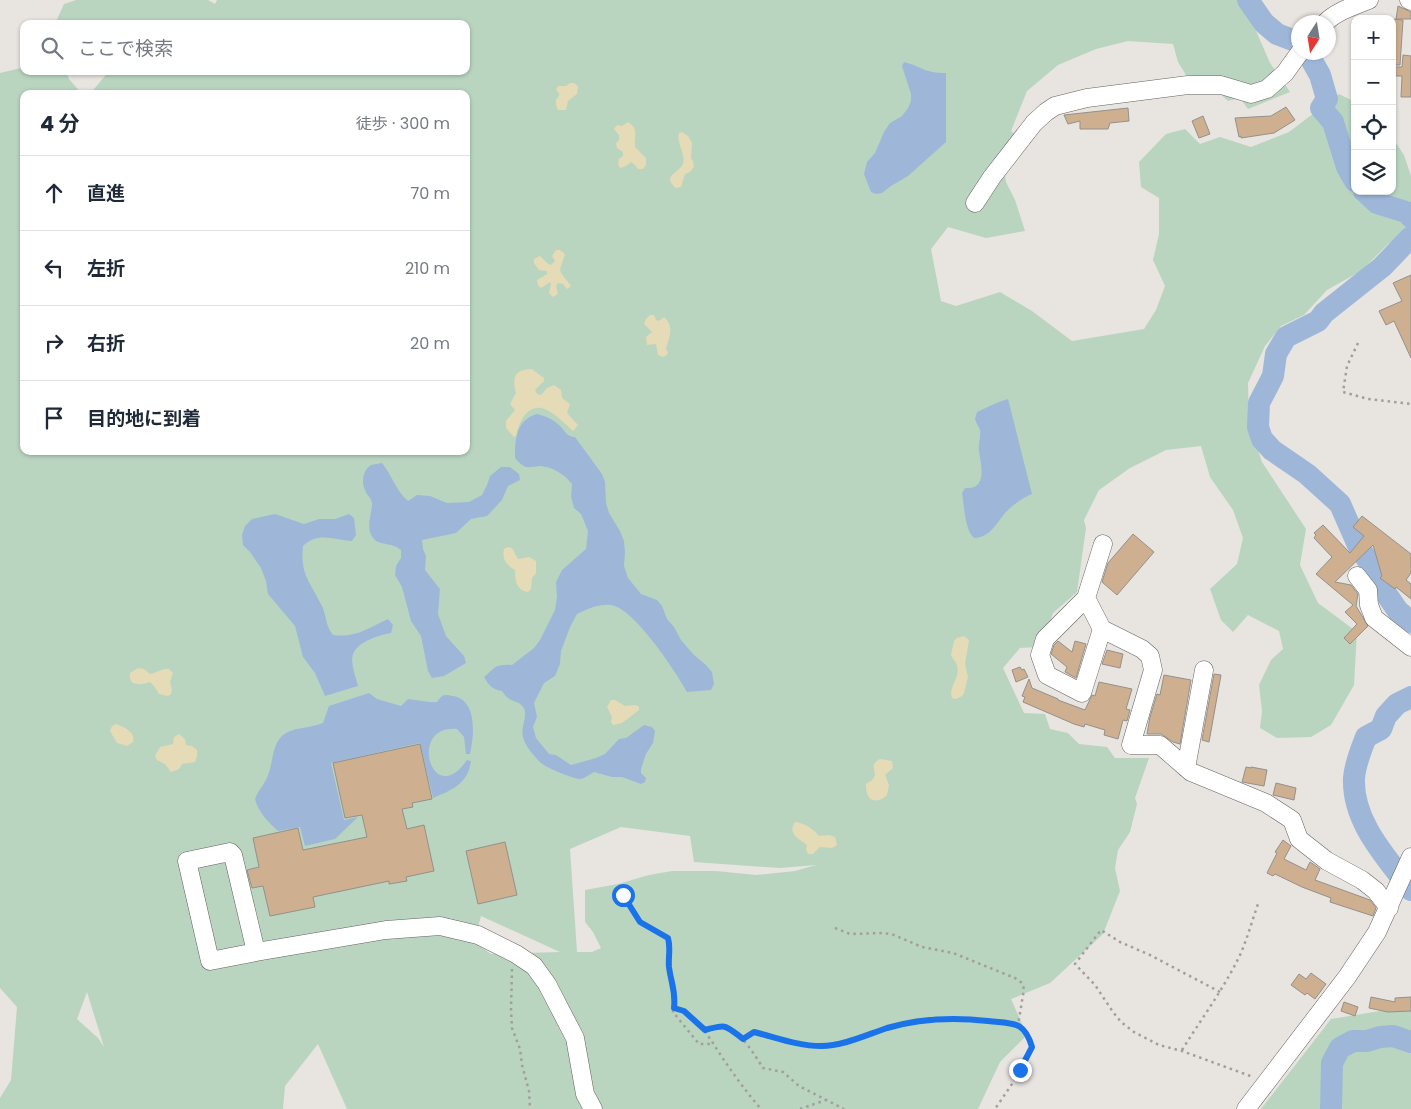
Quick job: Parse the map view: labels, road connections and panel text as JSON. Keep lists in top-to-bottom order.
{
  "north": "bottom",
  "page": {
    "map_buttons": ["+", "−"],
    "search": "ここで検索",
    "heading": ["4 分", "徒歩 · 300 m"],
    "list": [
      ["直進", "70 m"],
      ["左折", "210 m"],
      ["右折", "20 m"],
      "目的地に到着"
    ]
  }
}
